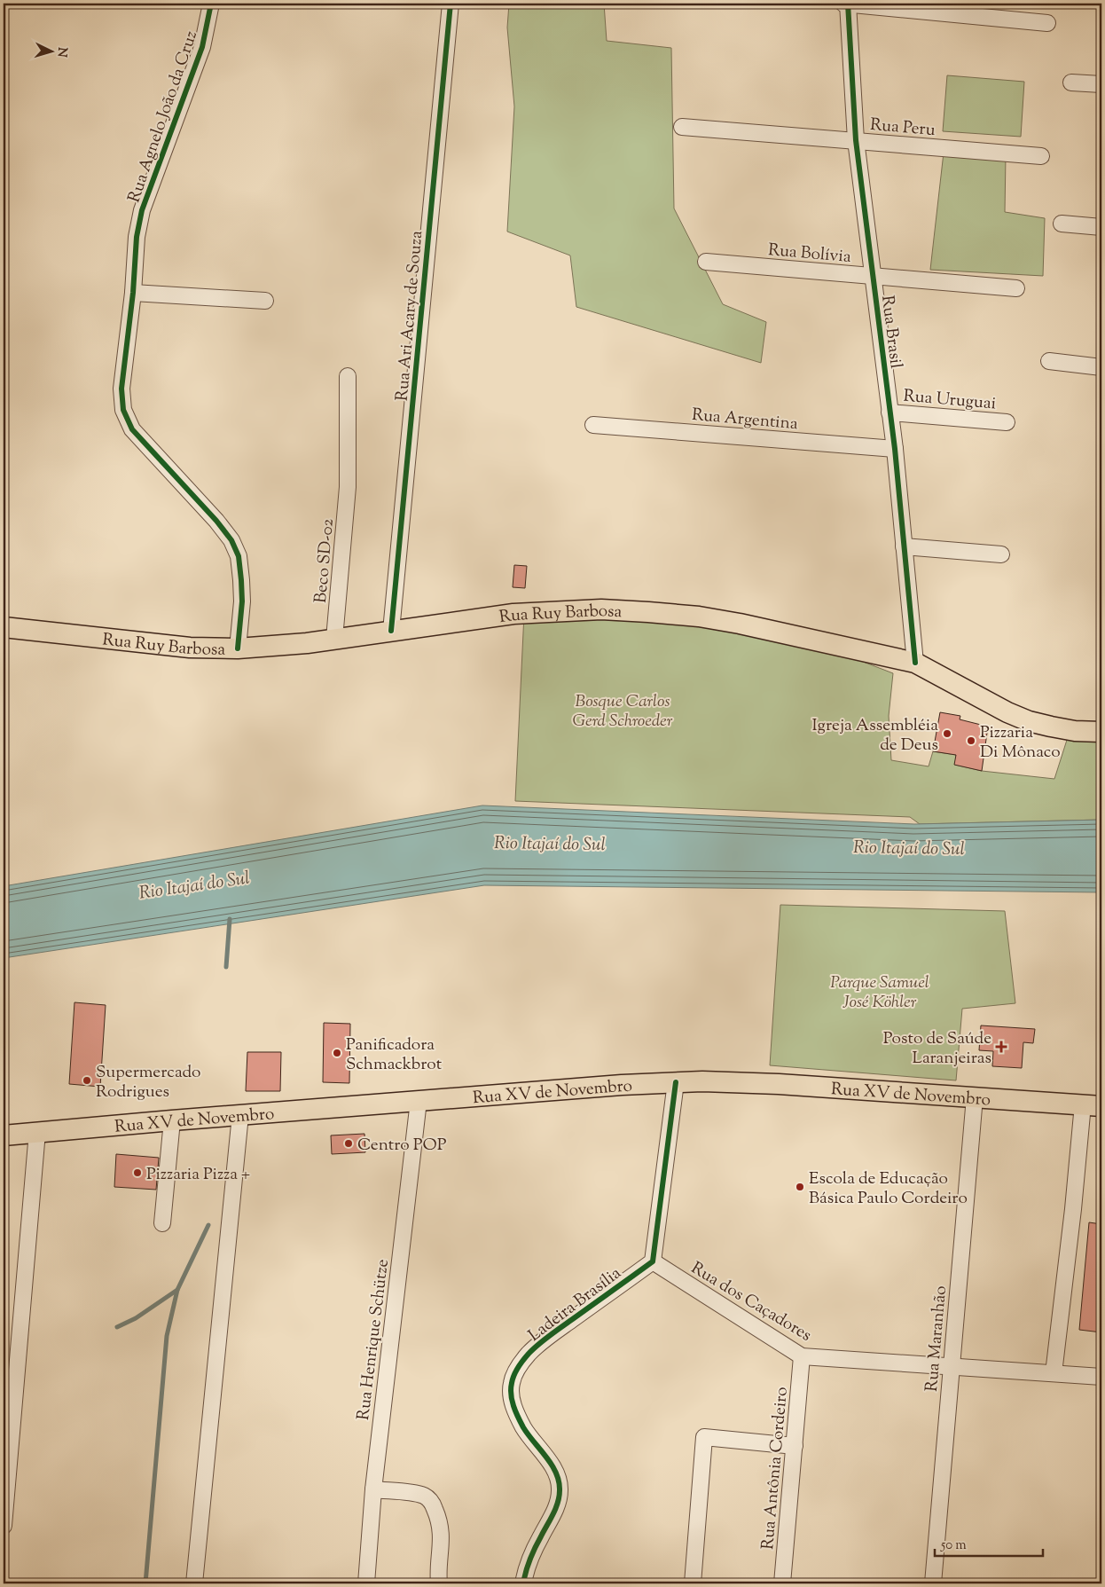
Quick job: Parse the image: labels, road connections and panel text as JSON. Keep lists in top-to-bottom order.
{
  "streets": {
    "main road": ["Rua Ruy Barbosa", "Rua XV de Novembro"],
    "street": [
      "Rua Agnelo João da Cruz",
      "Rua Peru",
      "Rua Bolívia",
      "Rua Ari Acary de Souza",
      "Rua Brasil",
      "Rua Uruguai",
      "Rua Argentina",
      "Beco SD-02",
      "Rua dos Caçadores",
      "Ladeira Brasília",
      "Rua Maranhão",
      "Rua Henrique Schütze",
      "Rua Antônia Cordeiro"
    ]
  },
  "crossings": [
    ["Rua Agnelo João da Cruz", "Rua Ruy Barbosa"],
    ["Rua Peru", "Rua Brasil"],
    ["Rua Bolívia", "Rua Brasil"],
    ["Rua Ari Acary de Souza", "Rua Ruy Barbosa"],
    ["Rua Brasil", "Rua Uruguai"],
    ["Rua Brasil", "Rua Argentina"],
    ["Rua Brasil", "Rua Ruy Barbosa"],
    ["Beco SD-02", "Rua Ruy Barbosa"],
    ["Rua XV de Novembro", "Rua Maranhão"],
    ["Rua XV de Novembro", "Rua Henrique Schütze"],
    ["Rua dos Caçadores", "Ladeira Brasília"],
    ["Rua dos Caçadores", "Rua Maranhão"],
    ["Rua dos Caçadores", "Rua Antônia Cordeiro"]
  ],
  "water": ["Rio Itajaí do Sul"],
  "parks": ["Bosque Carlos Gerd Schroeder", "Parque Samuel José Köhler"],
  "places": {
    "other": [
      "Igreja Assembléia de Deus",
      "Pizzaria Di Mônaco",
      "Panificadora Schmackbrot",
      "Supermercado Rodrigues",
      "Centro POP",
      "Pizzaria Pizza +",
      "Escola de Educação Básica Paulo Cordeiro"
    ],
    "health": ["Posto de Saúde Laranjeiras"]
  },
  "scale_bar": "50 m",
  "north": "right"
}
